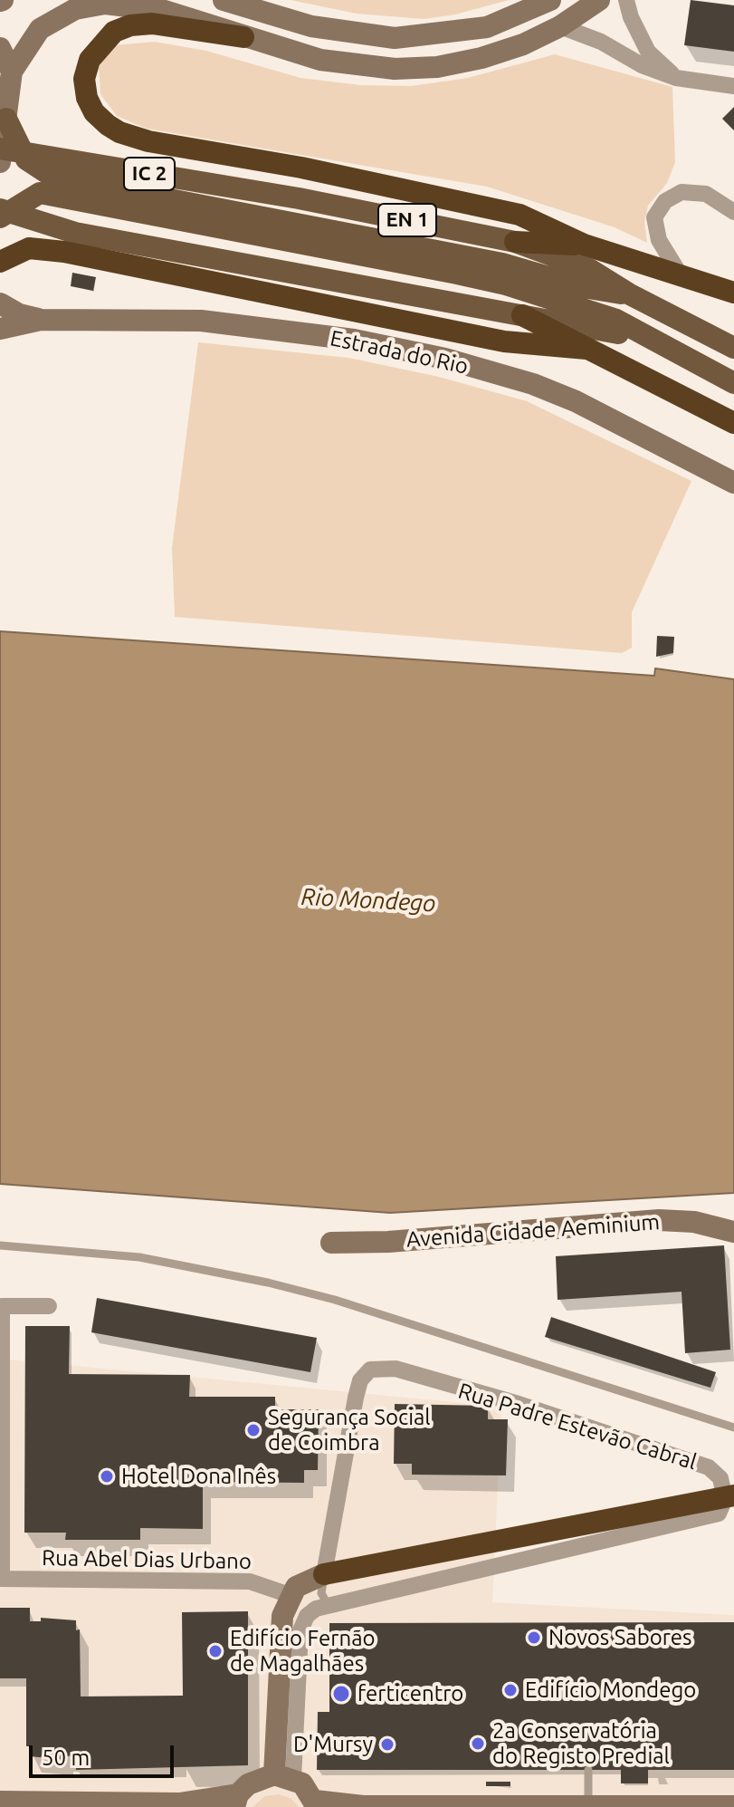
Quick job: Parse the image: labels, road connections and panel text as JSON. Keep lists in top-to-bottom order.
{
  "streets": {
    "main road": [
      "IC 2",
      "EN 1",
      "Estrada do Rio",
      "Avenida Cidade Aeminium"
    ],
    "street": ["Rua Padre Estevão Cabral", "Rua Abel Dias Urbano"]
  },
  "crossings": [
    ["IC 2", "EN 1"]
  ],
  "water": ["Rio Mondego"],
  "places": [
    "Segurança Social de Coimbra",
    "Hotel Dona Inês",
    "Novos Sabores",
    "Edifício Fernão de Magalhães",
    "Edifício Mondego",
    "ferticentro",
    "2a Conservatória do Registo Predial",
    "D'Mursy"
  ],
  "scale_bar": "50 m"
}
